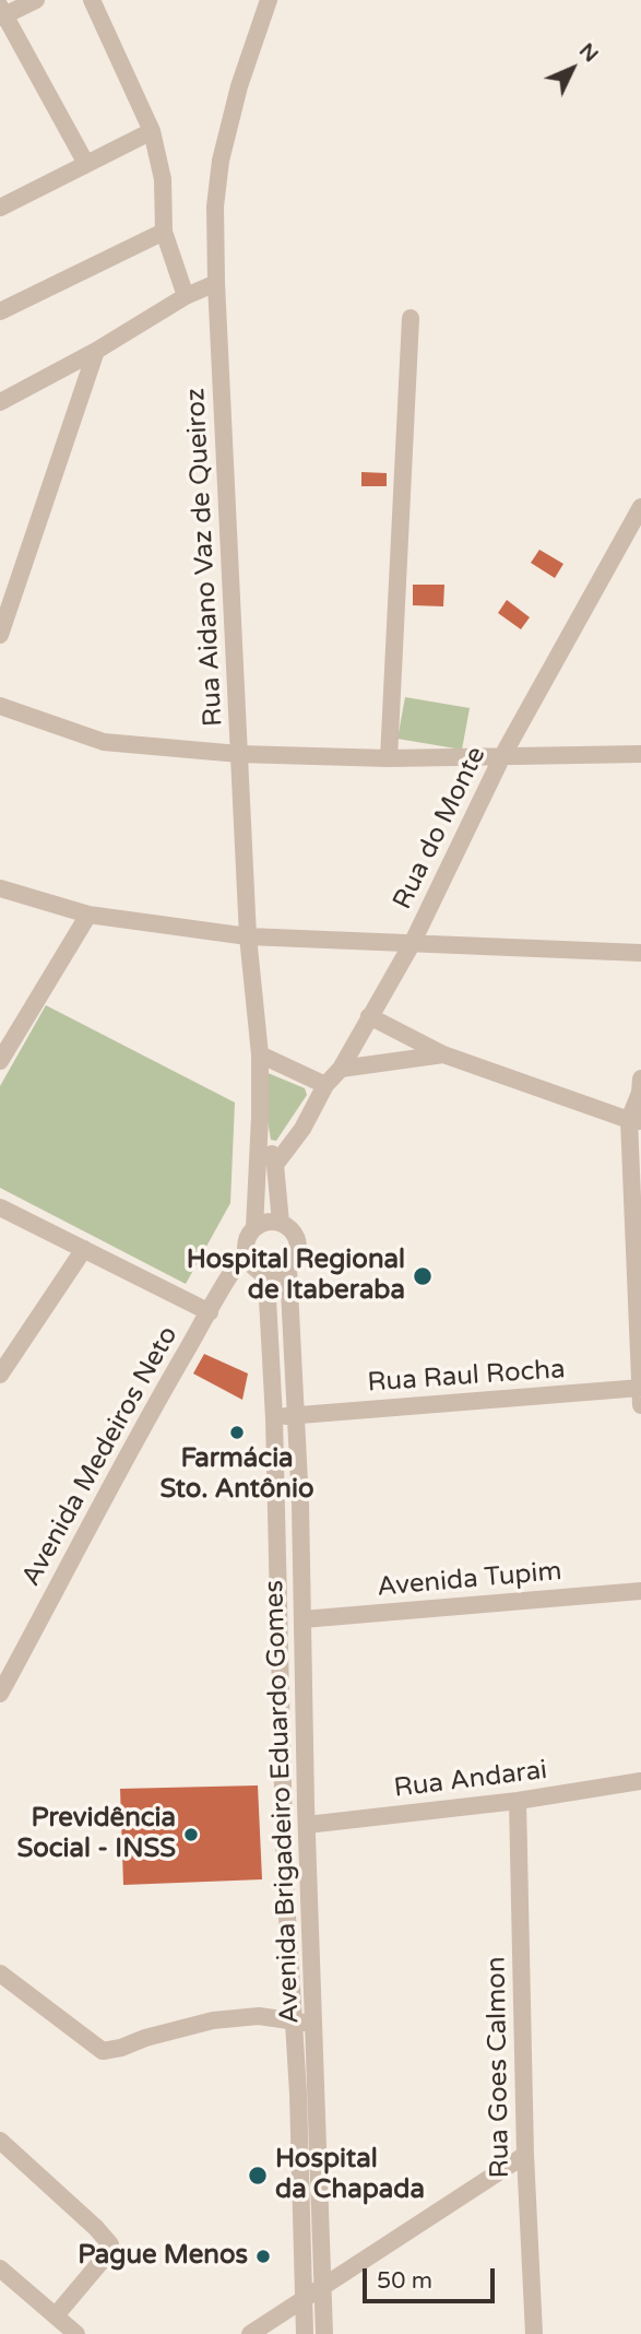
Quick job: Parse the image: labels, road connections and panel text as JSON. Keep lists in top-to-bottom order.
{
  "streets": {
    "street": [
      "Rua Aidano Vaz de Queiroz",
      "Rua do Monte",
      "Rua Raul Rocha",
      "Avenida Medeiros Neto",
      "Avenida Tupim",
      "Rua Andarai",
      "Avenida Brigadeiro Eduardo Gomes",
      "Rua Goes Calmon"
    ]
  },
  "crossings": [
    ["Rua Aidano Vaz de Queiroz", "Rua do Monte"],
    ["Rua Aidano Vaz de Queiroz", "Avenida Medeiros Neto"],
    ["Rua Aidano Vaz de Queiroz", "Avenida Brigadeiro Eduardo Gomes"],
    ["Rua Raul Rocha", "Avenida Brigadeiro Eduardo Gomes"],
    ["Avenida Medeiros Neto", "Avenida Brigadeiro Eduardo Gomes"],
    ["Avenida Tupim", "Avenida Brigadeiro Eduardo Gomes"],
    ["Rua Andarai", "Avenida Brigadeiro Eduardo Gomes"],
    ["Rua Andarai", "Rua Goes Calmon"]
  ],
  "places": [
    "Hospital Regional de Itaberaba",
    "Farmácia Sto. Antônio",
    "Previdência Social - INSS",
    "Hospital da Chapada",
    "Pague Menos"
  ],
  "scale_bar": "50 m",
  "north": "top right"
}
